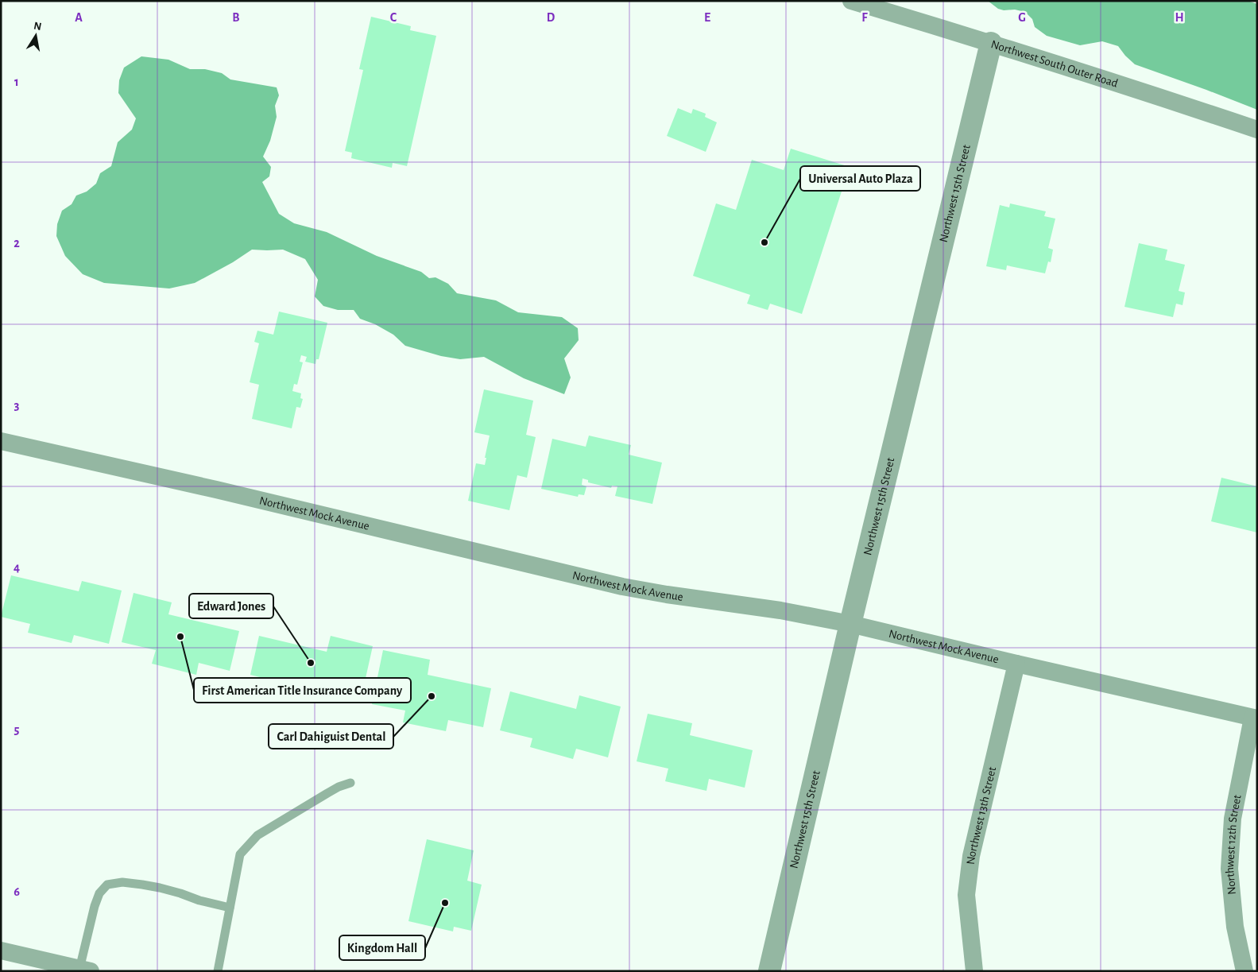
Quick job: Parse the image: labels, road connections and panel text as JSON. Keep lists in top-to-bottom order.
{
  "streets": {
    "street": [
      "Northwest South Outer Road",
      "Northwest 15th Street",
      "Northwest Mock Avenue",
      "Northwest 13th Street",
      "Northwest 12th Street"
    ]
  },
  "crossings": [
    ["Northwest South Outer Road", "Northwest 15th Street"],
    ["Northwest 15th Street", "Northwest Mock Avenue"],
    ["Northwest Mock Avenue", "Northwest 13th Street"],
    ["Northwest Mock Avenue", "Northwest 12th Street"]
  ],
  "places": [
    "Universal Auto Plaza",
    "First American Title Insurance Company",
    "Edward Jones",
    "Carl Dahiguist Dental",
    "Kingdom Hall"
  ],
  "north": "top",
  "grid": {
    "columns": [
      "A",
      "B",
      "C",
      "D",
      "E",
      "F",
      "G",
      "H"
    ],
    "rows": [
      "1",
      "2",
      "3",
      "4",
      "5",
      "6"
    ]
  }
}
